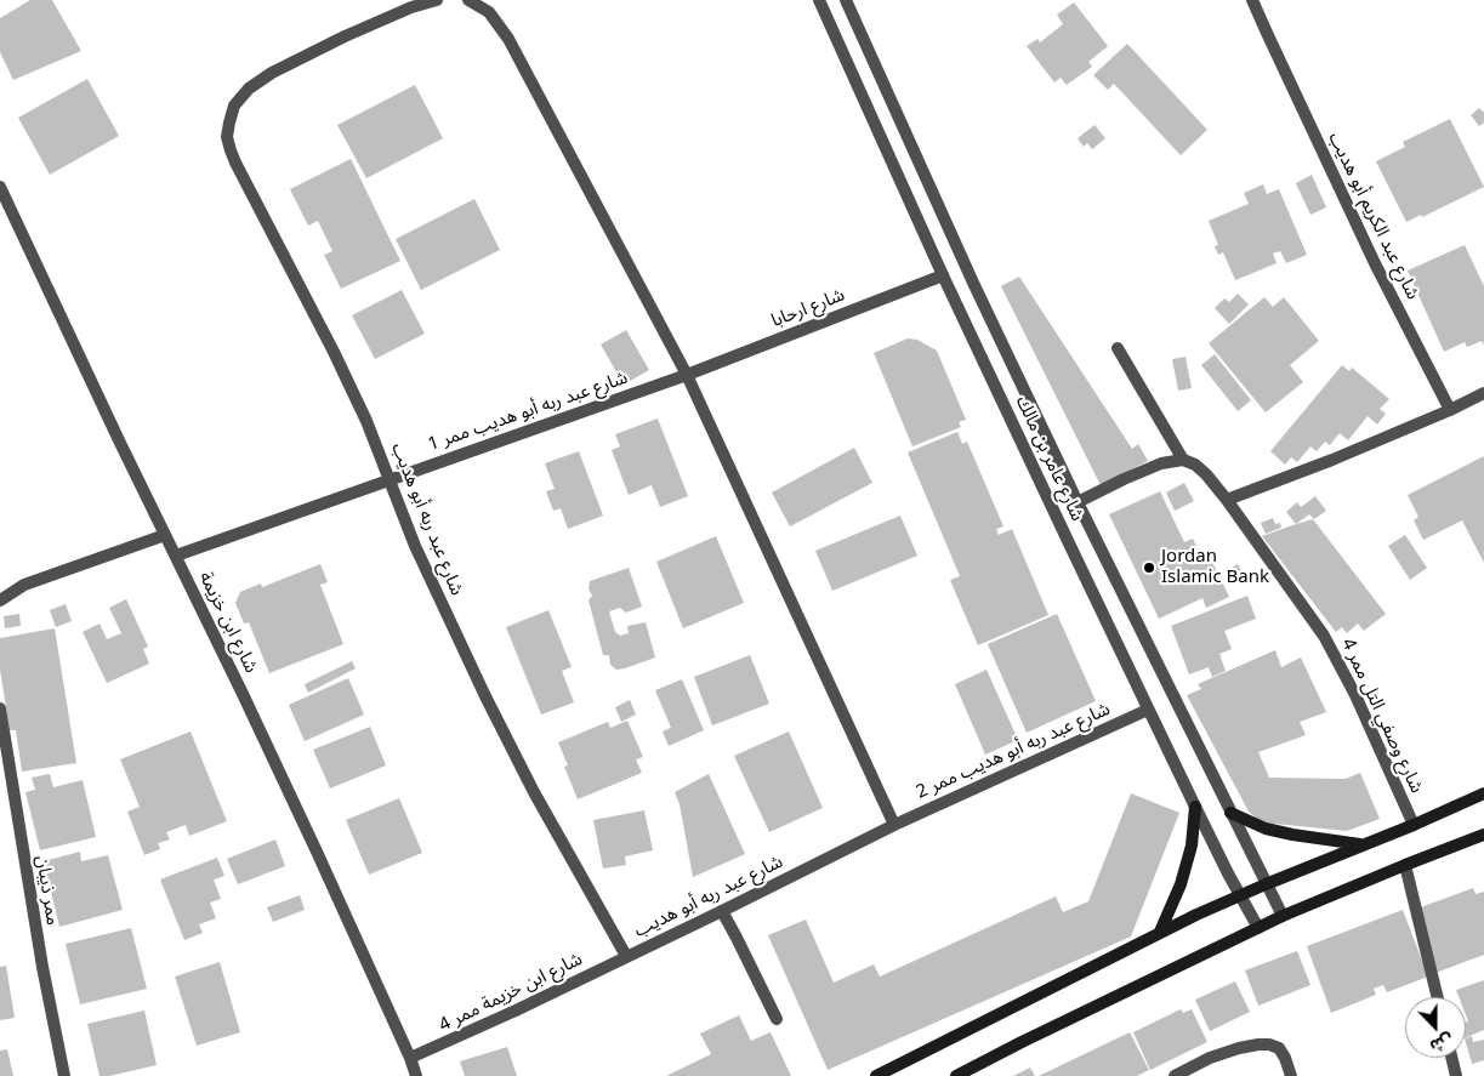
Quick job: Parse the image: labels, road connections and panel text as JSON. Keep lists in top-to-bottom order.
{
  "streets": {
    "street": [
      "شارع عبد الكريم أبو هديب",
      "شارع ارحابا",
      "شارع عبد ربه أبو هديب ممر 1",
      "شارع عامر بن مالك",
      "شارع عبد ربه أبو هديب",
      "شارع ابن خزيمة",
      "شارع وصفي التل ممر 4",
      "شارع عبد ربه أبو هديب ممر 2",
      "ممر ذيبان",
      "شارع ابن خزيمة ممر 4"
    ]
  },
  "crossings": [
    ["شارع ارحابا", "شارع عبد ربه أبو هديب ممر 1"],
    ["شارع ارحابا", "شارع عامر بن مالك"],
    ["شارع عبد ربه أبو هديب ممر 1", "شارع عبد ربه أبو هديب"],
    ["شارع عبد ربه أبو هديب ممر 1", "شارع ابن خزيمة"],
    ["شارع عامر بن مالك", "شارع عبد ربه أبو هديب ممر 2"],
    ["شارع عبد ربه أبو هديب", "شارع عبد ربه أبو هديب ممر 2"],
    ["شارع عبد ربه أبو هديب", "شارع ابن خزيمة ممر 4"],
    ["شارع ابن خزيمة", "شارع ابن خزيمة ممر 4"]
  ],
  "places": ["Jordan Islamic Bank"],
  "north": "bottom"
}
